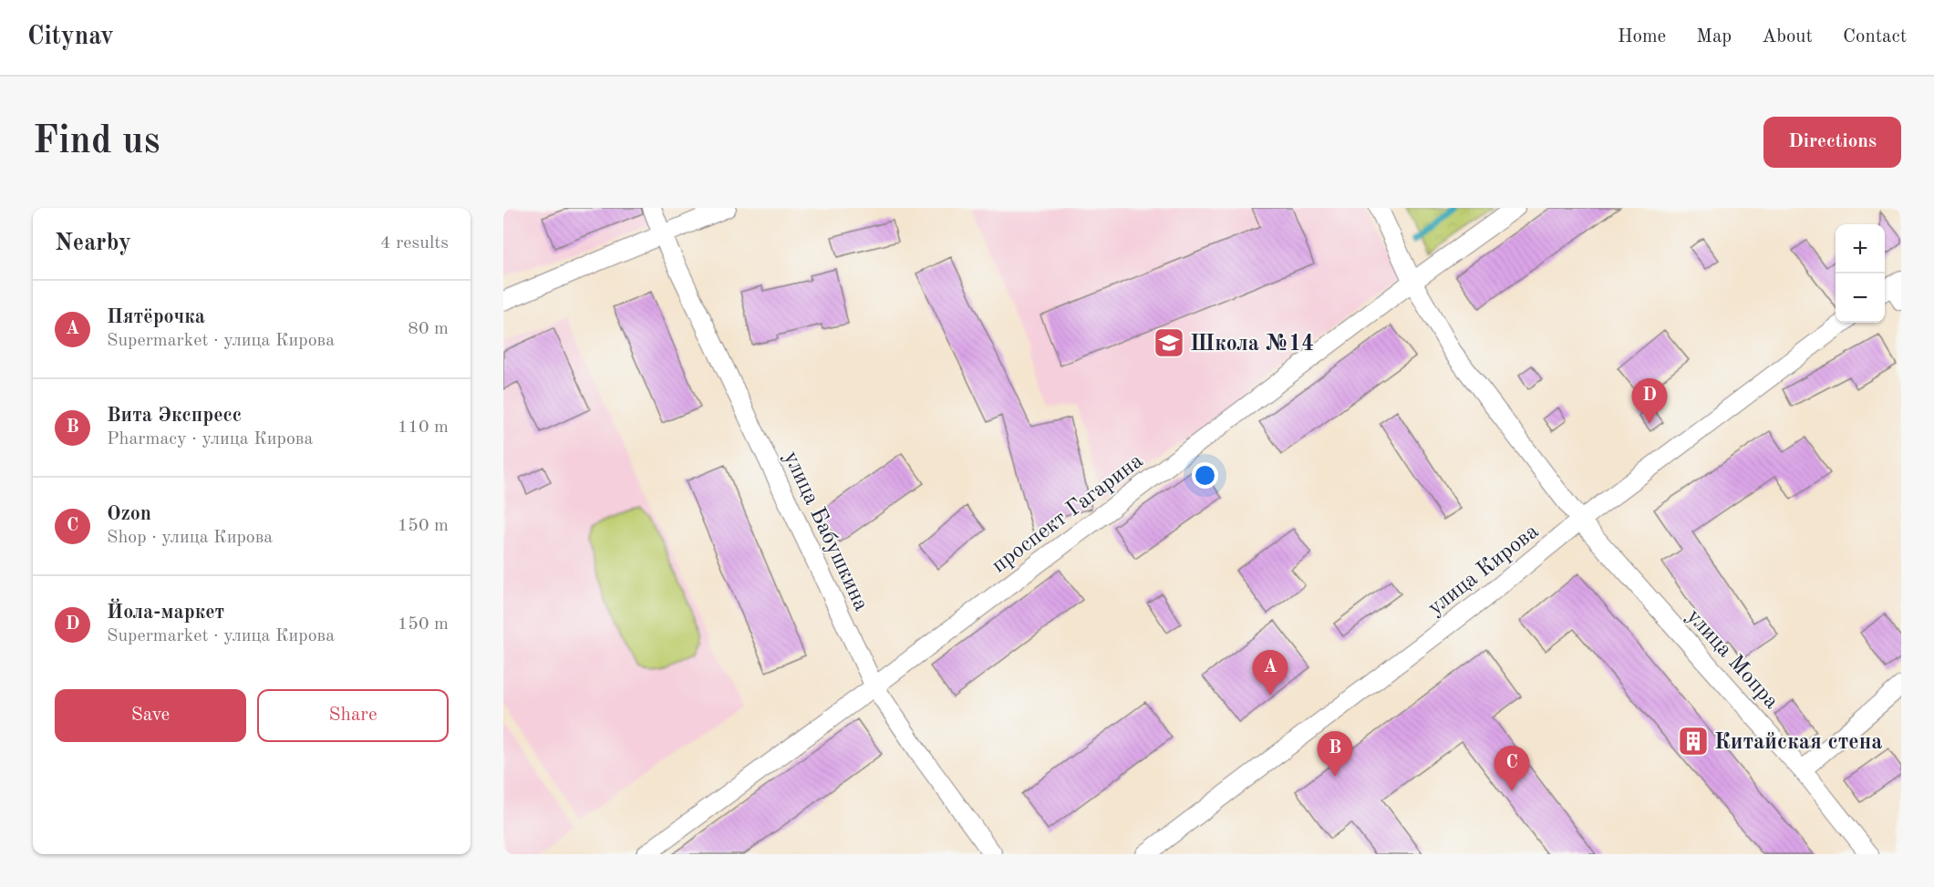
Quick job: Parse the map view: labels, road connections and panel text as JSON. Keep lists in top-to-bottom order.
{
  "streets": {
    "street": [
      "проспект Гагарина",
      "улица Бабушкина",
      "улица Кирова",
      "улица Мопра"
    ]
  },
  "crossings": [
    ["проспект Гагарина", "улица Бабушкина"],
    ["проспект Гагарина", "улица Мопра"],
    ["улица Кирова", "улица Мопра"]
  ],
  "places": {
    "school or university": ["Школа №14"],
    "building": ["Китайская стена"]
  },
  "page": {
    "header": "Citynav",
    "nav": [
      "Home",
      "Map",
      "About",
      "Contact"
    ],
    "buttons": [
      "Directions",
      ["Save", "Share"]
    ],
    "title": "Find us",
    "heading": ["Nearby", "4 results"],
    "map_buttons": ["+", "−"],
    "list": [
      {
        "mark": "A",
        "name": "Пятёрочка",
        "note": "Supermarket · улица Кирова",
        "value": "80 m"
      },
      {
        "mark": "B",
        "name": "Вита Экспресс",
        "note": "Pharmacy · улица Кирова",
        "value": "110 m"
      },
      {
        "mark": "C",
        "name": "Ozon",
        "note": "Shop · улица Кирова",
        "value": "150 m"
      },
      {
        "mark": "D",
        "name": "Йола-маркет",
        "note": "Supermarket · улица Кирова",
        "value": "150 m"
      }
    ],
    "pins": [
      "D",
      "A",
      "B",
      "C"
    ]
  }
}
